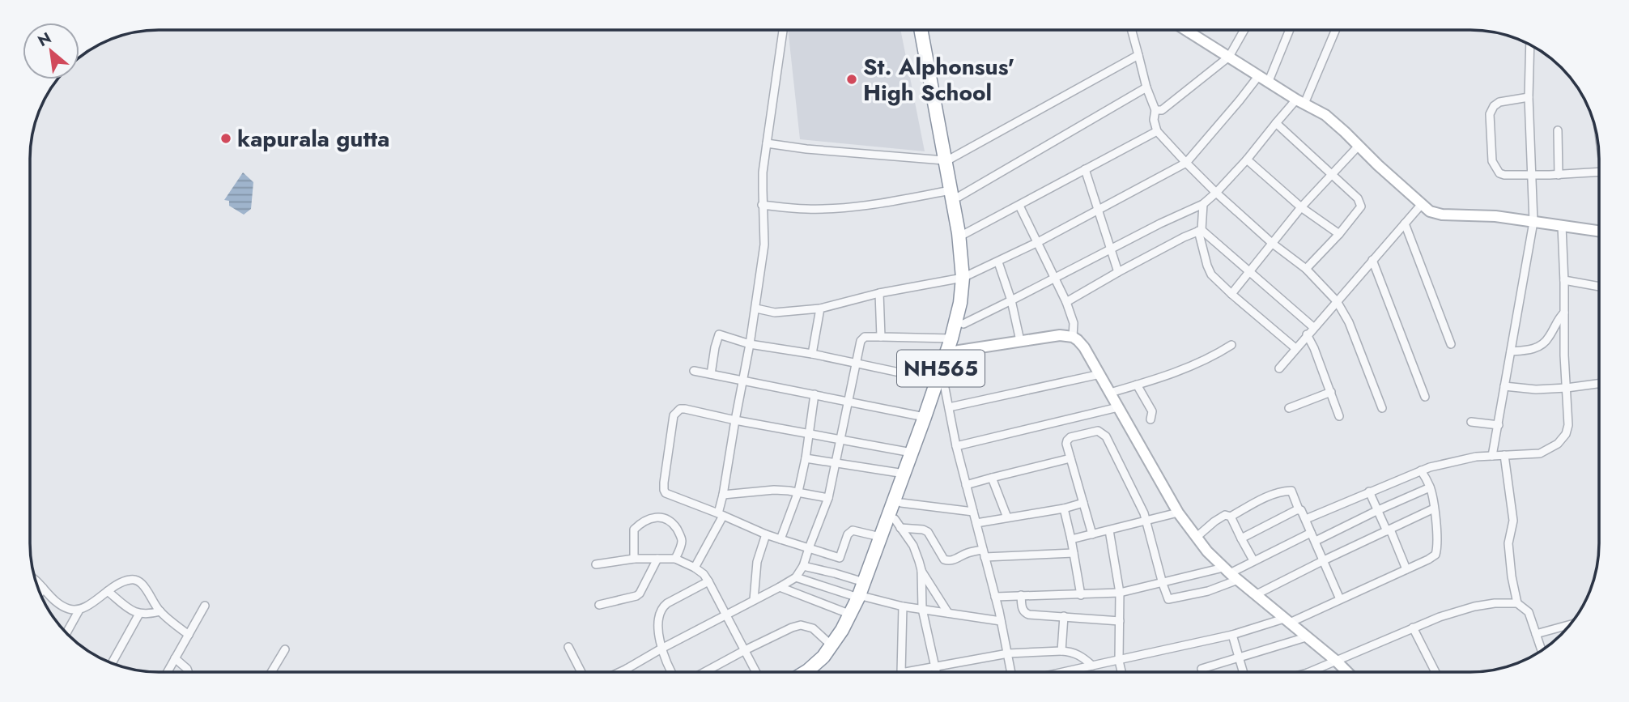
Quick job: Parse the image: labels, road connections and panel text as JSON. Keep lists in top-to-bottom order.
{
  "streets": {
    "highway": ["NH565"]
  },
  "places": ["St. Alphonsus' High School", "kapurala gutta"],
  "north": "top left"
}
